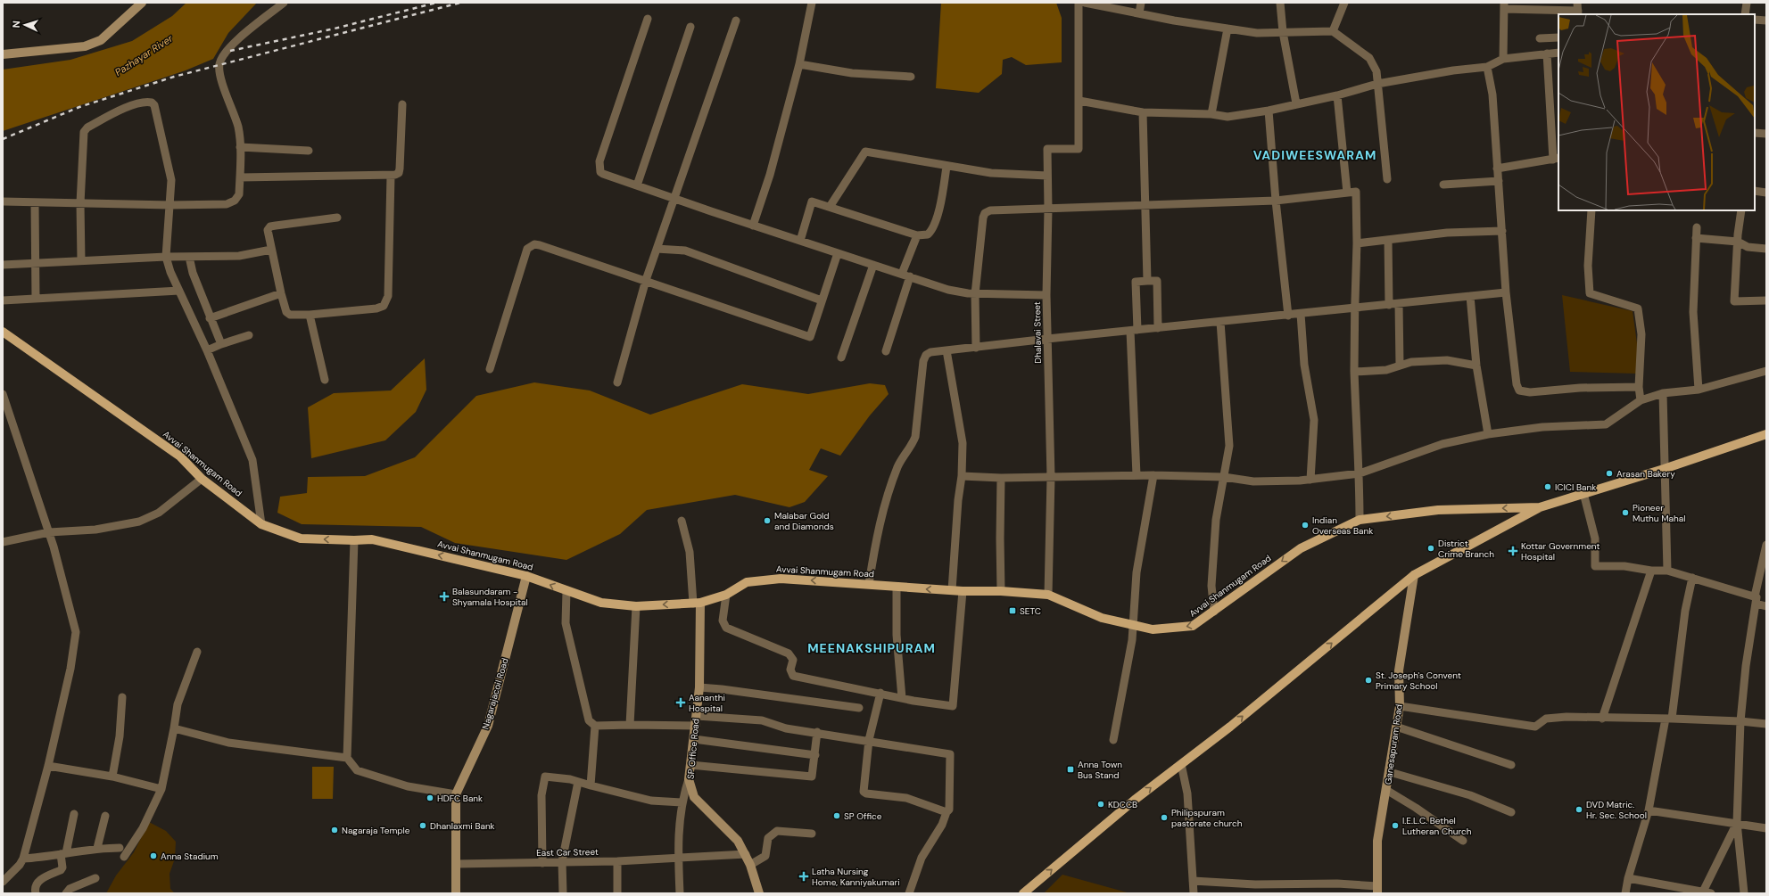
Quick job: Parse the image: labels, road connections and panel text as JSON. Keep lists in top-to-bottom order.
{
  "streets": {
    "main road": ["Avvai Shanmugam Road"],
    "street": [
      "Dhalavai Street",
      "Nagarajacoil Road",
      "Ganesapuram Road",
      "SP Office Road",
      "East Car Street"
    ]
  },
  "crossings": [
    ["Dhalavai Street", "Avvai Shanmugam Road"],
    ["Avvai Shanmugam Road", "Nagarajacoil Road"],
    ["Avvai Shanmugam Road", "SP Office Road"],
    ["Nagarajacoil Road", "East Car Street"],
    ["SP Office Road", "East Car Street"]
  ],
  "one_way": ["Avvai Shanmugam Road"],
  "districts": ["VADIWEESWARAM", "MEENAKSHIPURAM"],
  "water": ["Pazhayar River"],
  "places": {
    "other": [
      "Arasan Bakery",
      "ICICI Bank",
      "Pioneer Muthu Mahal",
      "Malabar Gold and Diamonds",
      "Indian Overseas Bank",
      "District Crime Branch",
      "St. Joseph's Convent Primary School",
      "HDFC Bank",
      "KDCCB",
      "DVD Matric. Hr. Sec. School",
      "SP Office",
      "Philipspuram pastorate church",
      "Dhanlaxmi Bank",
      "I.E.L.C. Bethel Lutheran Church",
      "Nagaraja Temple",
      "Anna Stadium"
    ],
    "health": [
      "Kottar Government Hospital",
      "Balasundaram - Shyamala Hospital",
      "Aananthi Hospital",
      "Latha Nursing Home, Kanniyakumari"
    ],
    "transit": ["SETC", "Anna Town Bus Stand"]
  },
  "north": "left"
}
